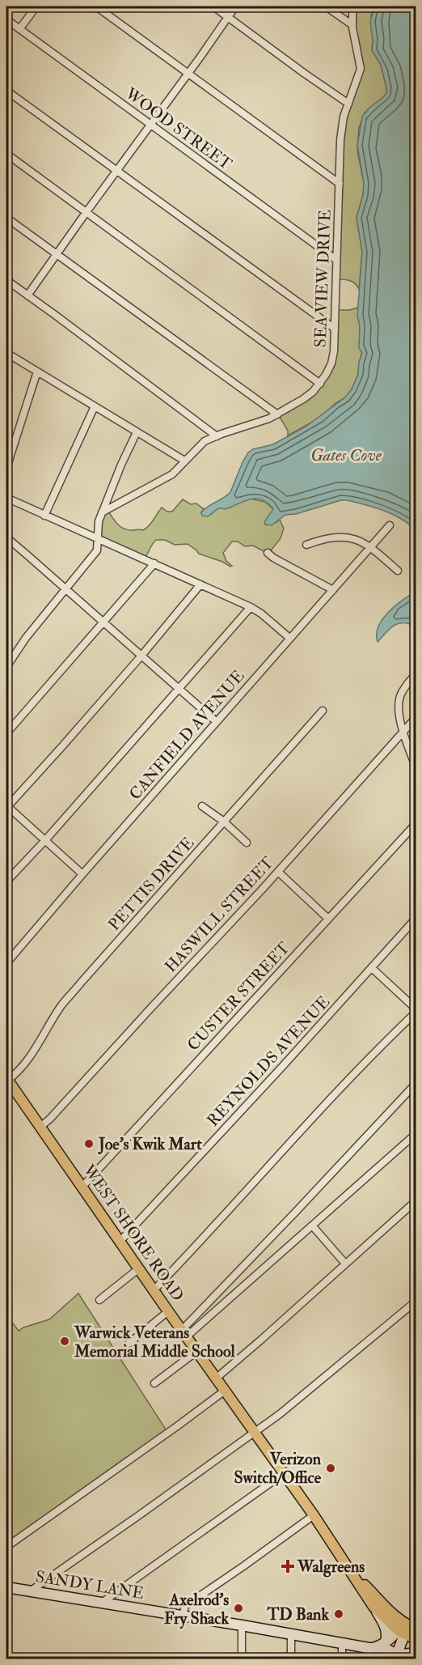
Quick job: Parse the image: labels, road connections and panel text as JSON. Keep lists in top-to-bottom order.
{
  "streets": {
    "main road": ["WEST SHORE ROAD", "SANDY LANE"],
    "street": [
      "WOOD STREET",
      "SEA VIEW DRIVE",
      "CANFIELD AVENUE",
      "PETTIS DRIVE",
      "HASWILL STREET",
      "CUSTER STREET",
      "REYNOLDS AVENUE"
    ]
  },
  "crossings": [
    ["WOOD STREET", "SEA VIEW DRIVE"],
    ["PETTIS DRIVE", "WEST SHORE ROAD"],
    ["HASWILL STREET", "WEST SHORE ROAD"],
    ["CUSTER STREET", "WEST SHORE ROAD"],
    ["REYNOLDS AVENUE", "WEST SHORE ROAD"]
  ],
  "water": ["Gates Cove"],
  "places": {
    "other": [
      "Joe's Kwik Mart",
      "Warwick Veterans Memorial Middle School",
      "Verizon Switch/Office",
      "Axelrod's Fry Shack",
      "TD Bank"
    ],
    "health": ["Walgreens"]
  }
}
